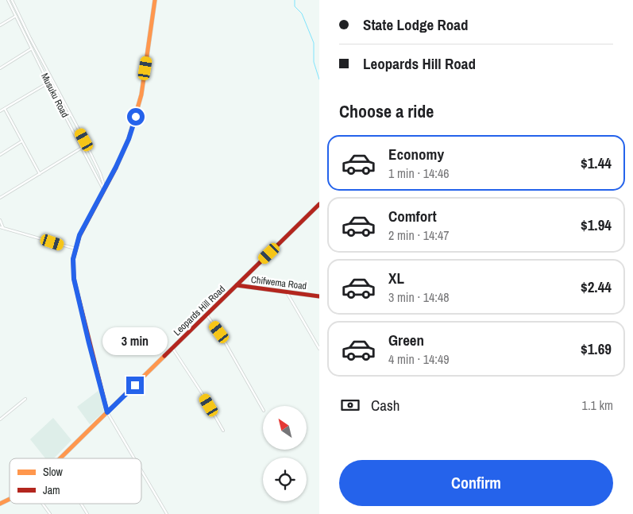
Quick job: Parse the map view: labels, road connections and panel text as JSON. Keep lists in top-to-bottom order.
{
  "streets": {
    "street": ["Musuku Road", "Chifwema Road", "Leopards Hill Road"]
  },
  "crossings": [
    ["Chifwema Road", "Leopards Hill Road"]
  ],
  "legend": ["Slow", "Jam"],
  "north": "top left",
  "page": {
    "banner": ["State Lodge Road", "Leopards Hill Road"],
    "heading": "Choose a ride",
    "list": [
      {
        "name": "Economy",
        "note": "1 min · 14:46",
        "value": "$1.44"
      },
      {
        "name": "Comfort",
        "note": "2 min · 14:47",
        "value": "$1.94"
      },
      {
        "name": "XL",
        "note": "3 min · 14:48",
        "value": "$2.44"
      },
      {
        "name": "Green",
        "note": "4 min · 14:49",
        "value": "$1.69"
      }
    ],
    "bubble": "3 min",
    "pay": ["Cash", "1.1 km"],
    "buttons": "Confirm"
  }
}
